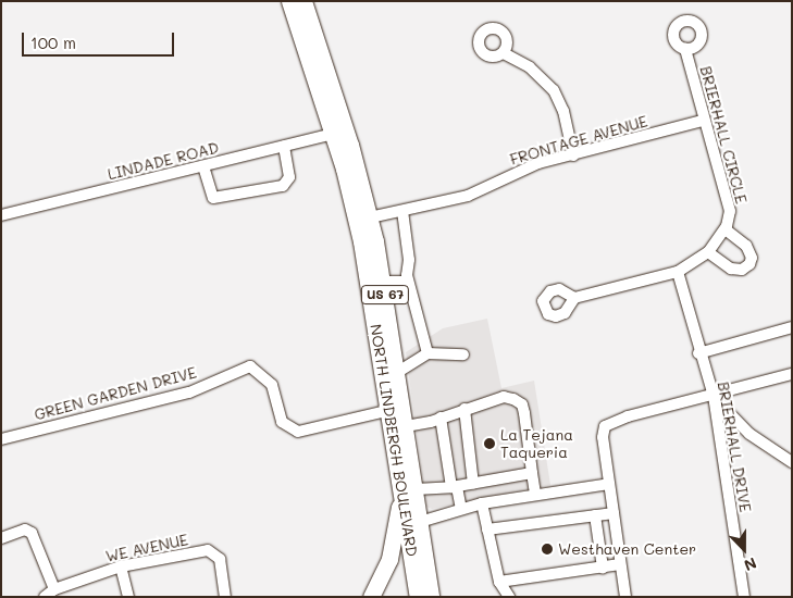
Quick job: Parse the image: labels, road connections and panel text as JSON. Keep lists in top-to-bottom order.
{
  "streets": {
    "highway": ["US 67", "NORTH LINDBERGH BOULEVARD"],
    "street": [
      "BRIERHALL CIRCLE",
      "FRONTAGE AVENUE",
      "LINDADE ROAD",
      "GREEN GARDEN DRIVE",
      "BRIERHALL DRIVE",
      "WE AVENUE"
    ]
  },
  "crossings": [
    ["BRIERHALL CIRCLE", "FRONTAGE AVENUE"],
    ["FRONTAGE AVENUE", "NORTH LINDBERGH BOULEVARD"],
    ["LINDADE ROAD", "NORTH LINDBERGH BOULEVARD"],
    ["GREEN GARDEN DRIVE", "NORTH LINDBERGH BOULEVARD"]
  ],
  "places": ["La Tejana Taqueria", "Westhaven Center"],
  "scale_bar": "100 m",
  "north": "bottom"
}
